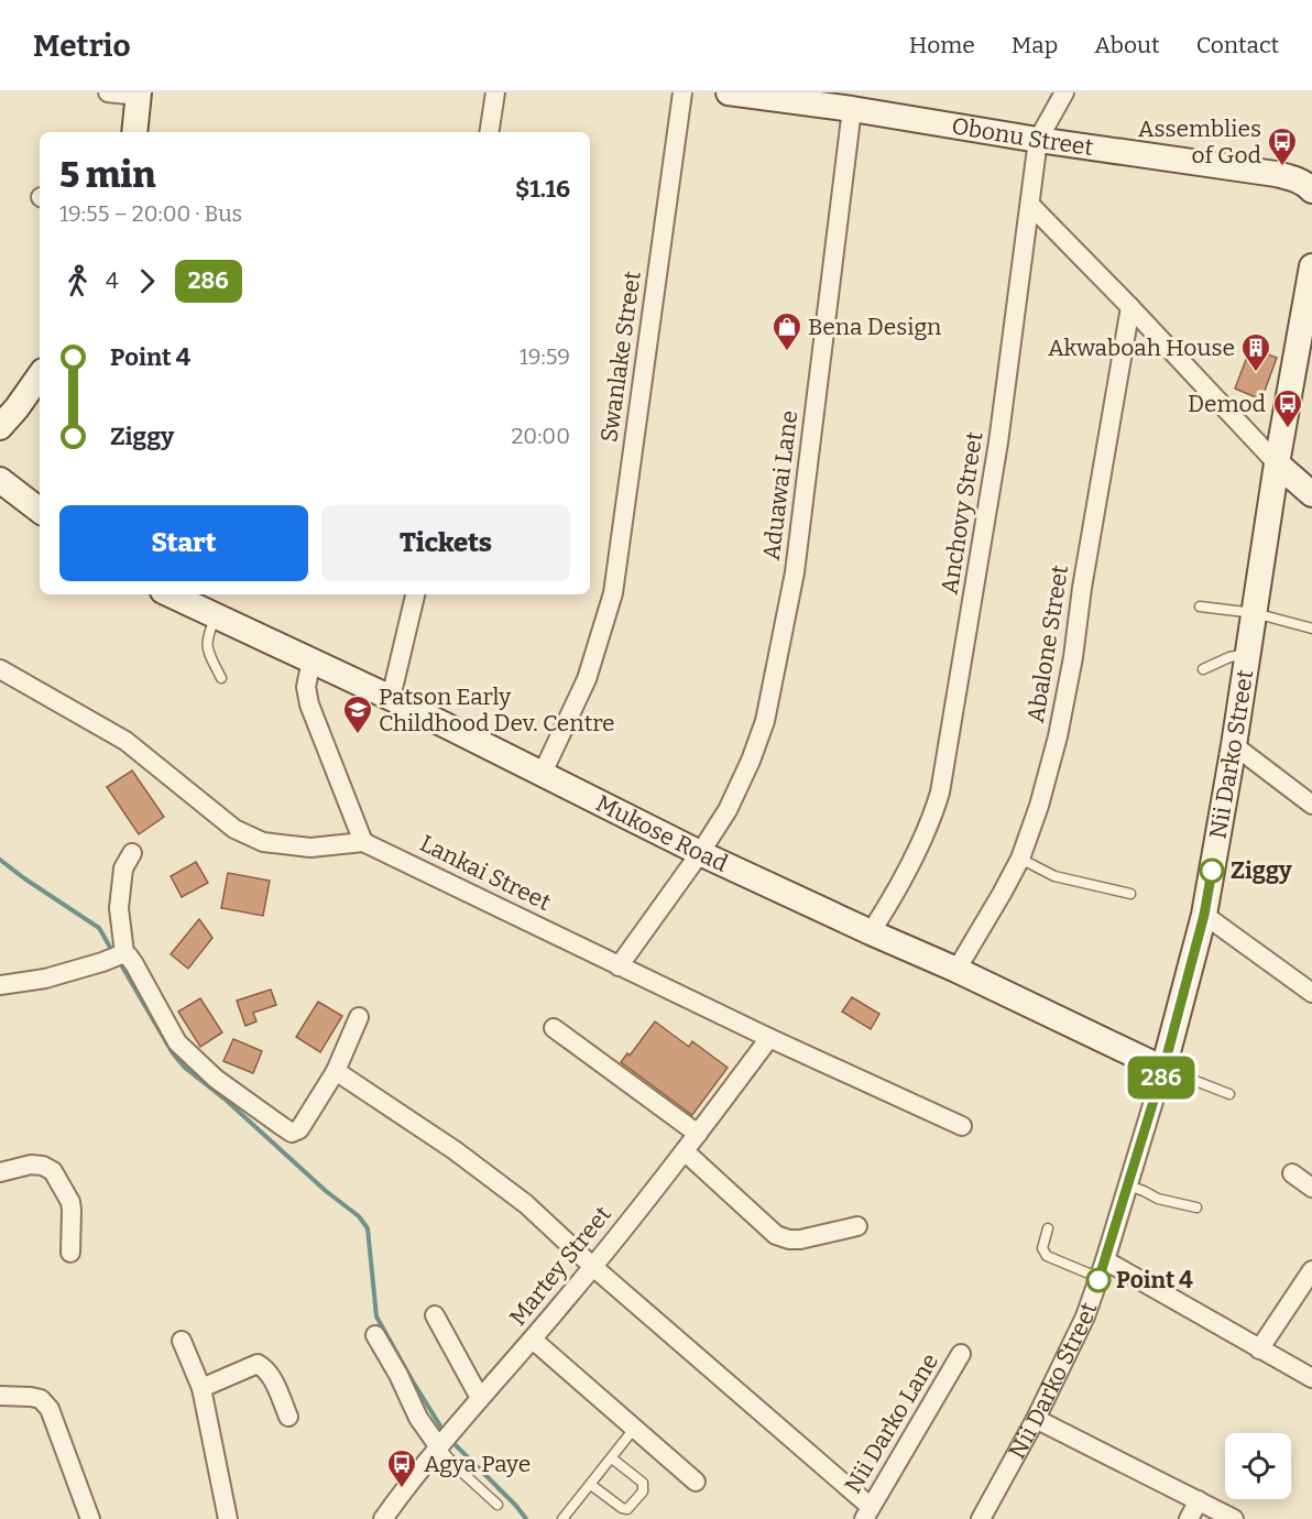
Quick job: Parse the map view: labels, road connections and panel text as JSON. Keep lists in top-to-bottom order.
{
  "streets": {
    "street": [
      "Obonu Street",
      "Swanlake Street",
      "Aduawai Lane",
      "Anchovy Street",
      "Abalone Street",
      "Nii Darko Street",
      "Mukose Road",
      "Lankai Street",
      "Martey Street",
      "Nii Darko Lane"
    ]
  },
  "crossings": [
    ["Obonu Street", "Aduawai Lane"],
    ["Obonu Street", "Anchovy Street"],
    ["Swanlake Street", "Mukose Road"],
    ["Aduawai Lane", "Mukose Road"],
    ["Aduawai Lane", "Lankai Street"],
    ["Anchovy Street", "Mukose Road"],
    ["Abalone Street", "Mukose Road"],
    ["Nii Darko Street", "Mukose Road"],
    ["Lankai Street", "Martey Street"]
  ],
  "places": {
    "bus stop": ["Assemblies of God", "Demod", "Agya Paye"],
    "shop": ["Bena Design"],
    "building": ["Akwaboah House"],
    "school or university": ["Patson Early Childhood Dev. Centre"],
    "other": ["Ziggy", "Point 4"]
  },
  "lines": ["bus line 286"],
  "page": {
    "header": "Metrio",
    "nav": [
      "Home",
      "Map",
      "About",
      "Contact"
    ],
    "on_map": "286",
    "heading": ["5 min", "19:55 – 20:00 · Bus", "$1.16"],
    "legs": ["4", "286"],
    "list": [
      {
        "name": "Point 4",
        "value": "19:59"
      },
      {
        "name": "Ziggy",
        "value": "20:00"
      }
    ],
    "buttons": ["Start", "Tickets"]
  }
}
